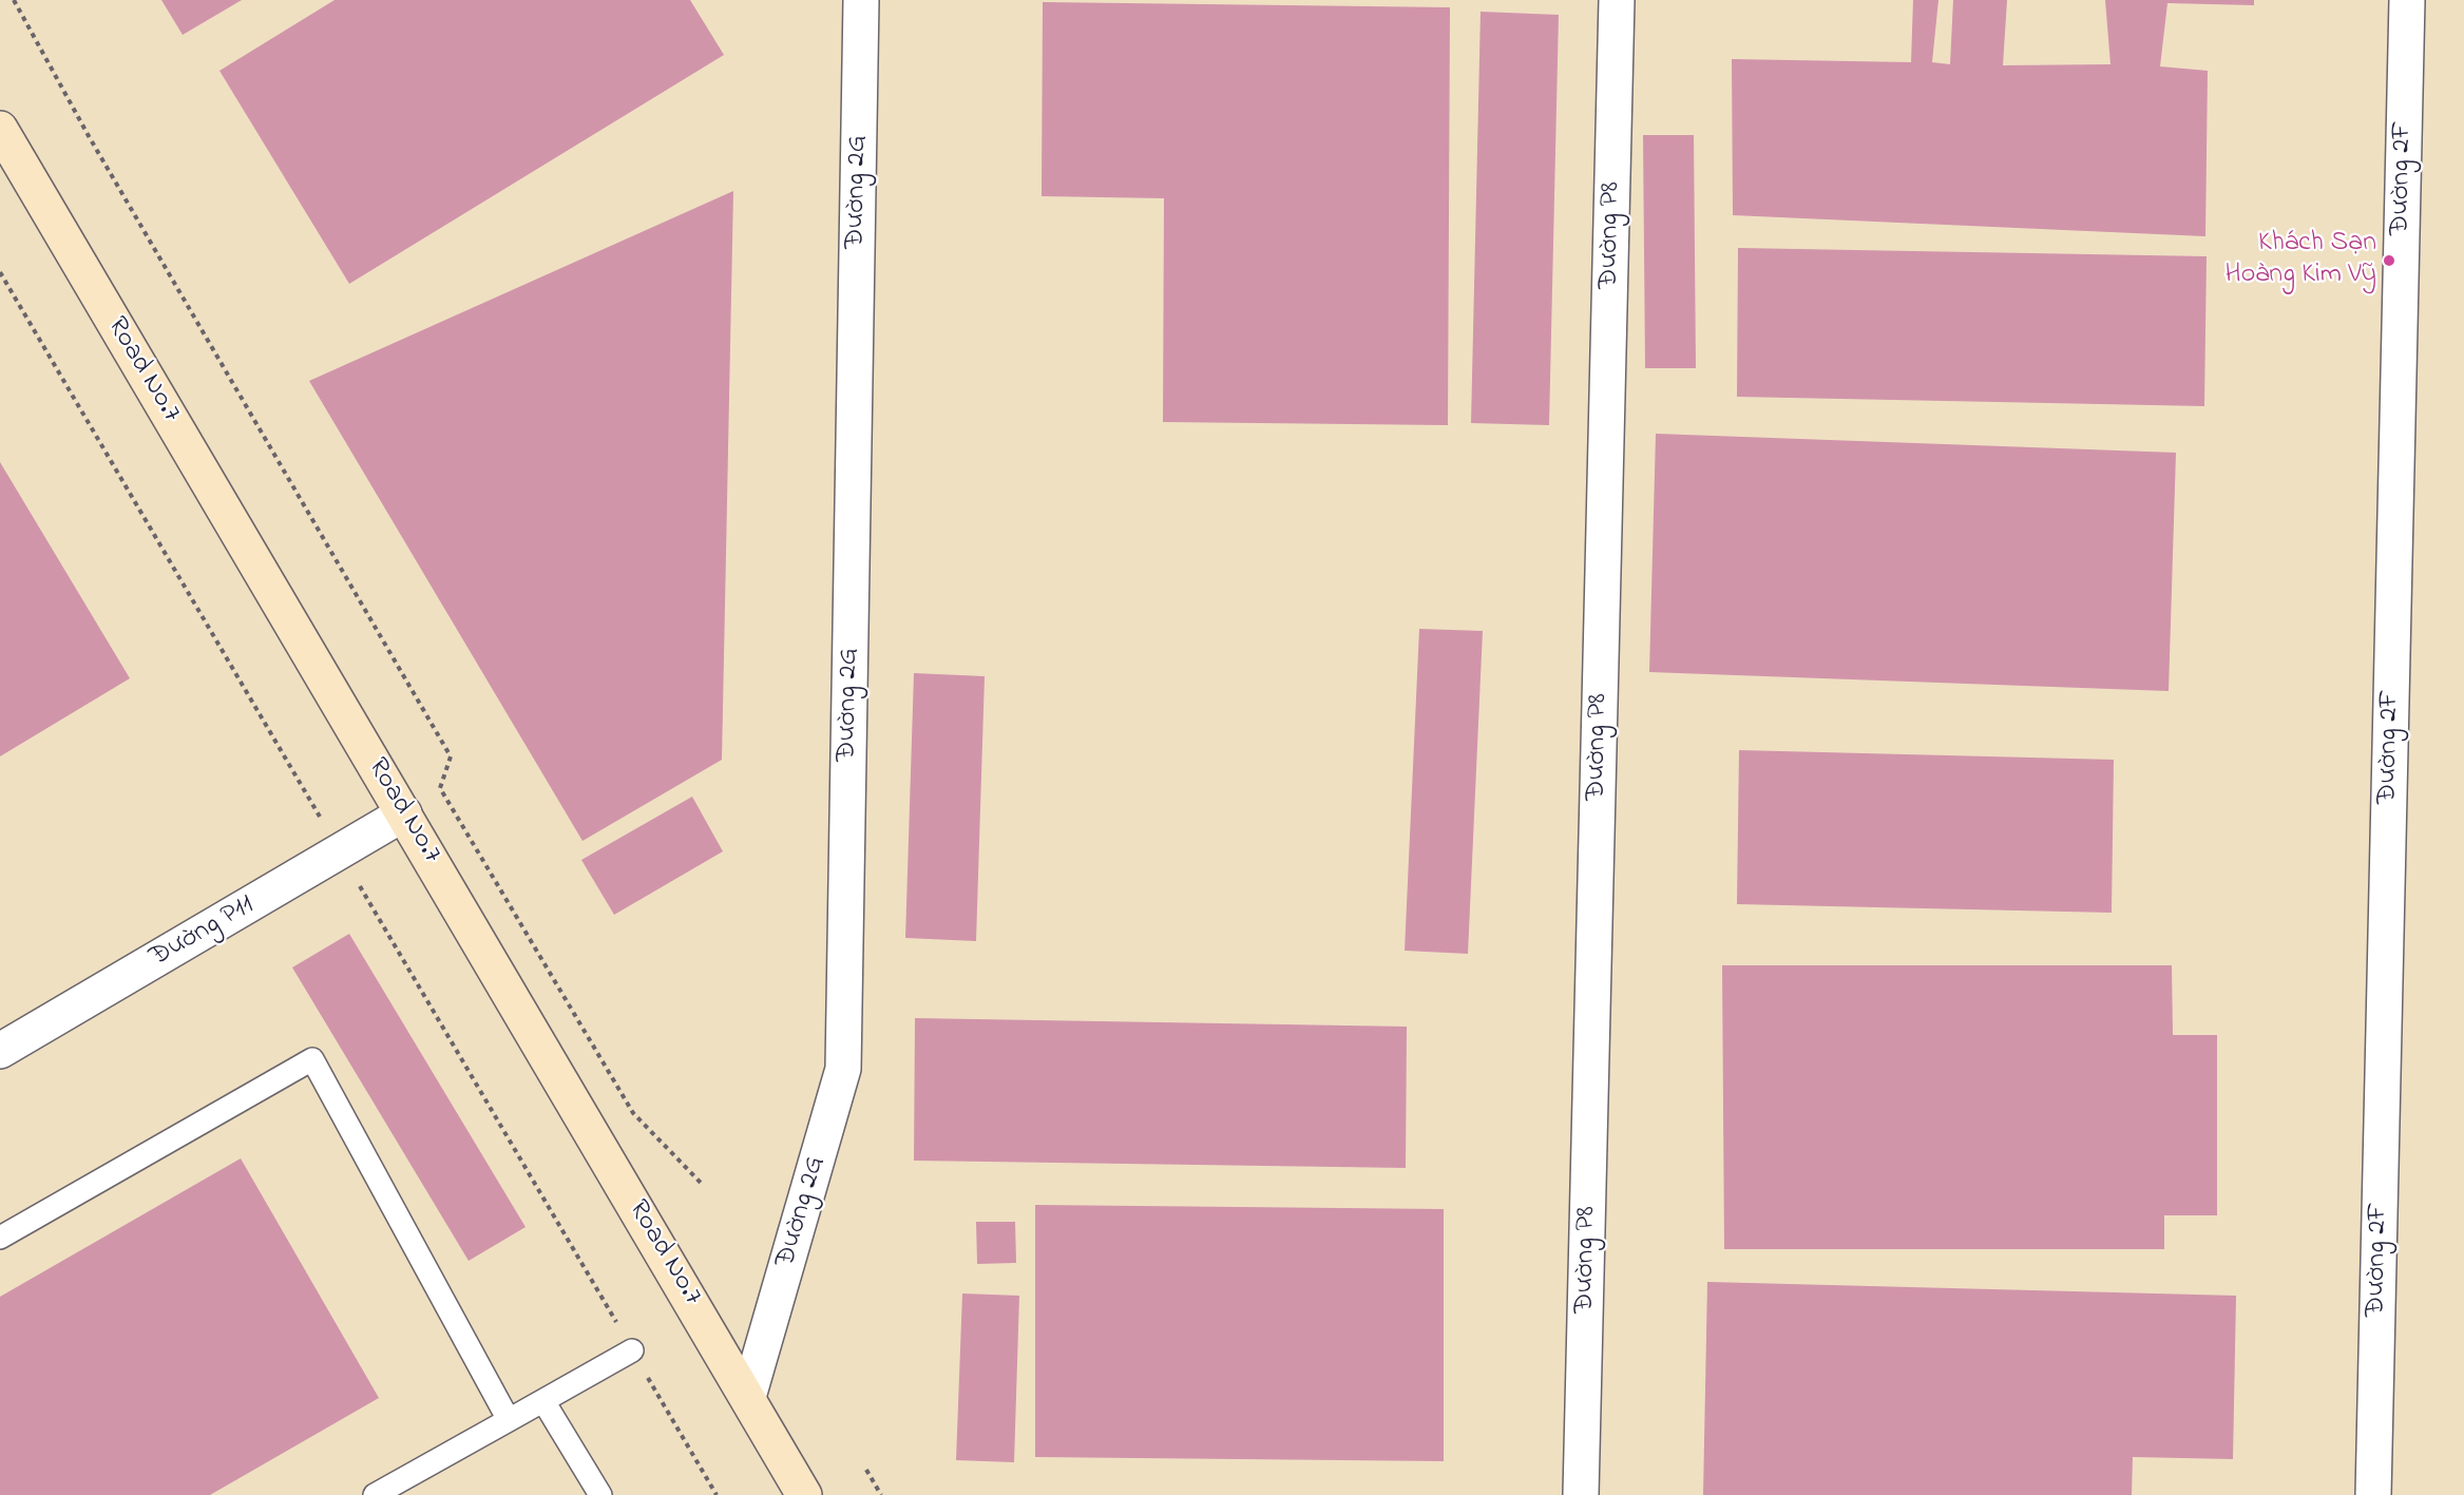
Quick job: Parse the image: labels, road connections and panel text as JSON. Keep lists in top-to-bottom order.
{
  "streets": {
    "street": [
      "Đường 2F",
      "Đường 2G",
      "Đường P8",
      "Road No.7",
      "Đường P11"
    ]
  },
  "crossings": [
    ["Đường 2G", "Road No.7"],
    ["Road No.7", "Đường P11"]
  ],
  "places": ["Khách Sạn Hoàng Kim Vỹ"]
}
